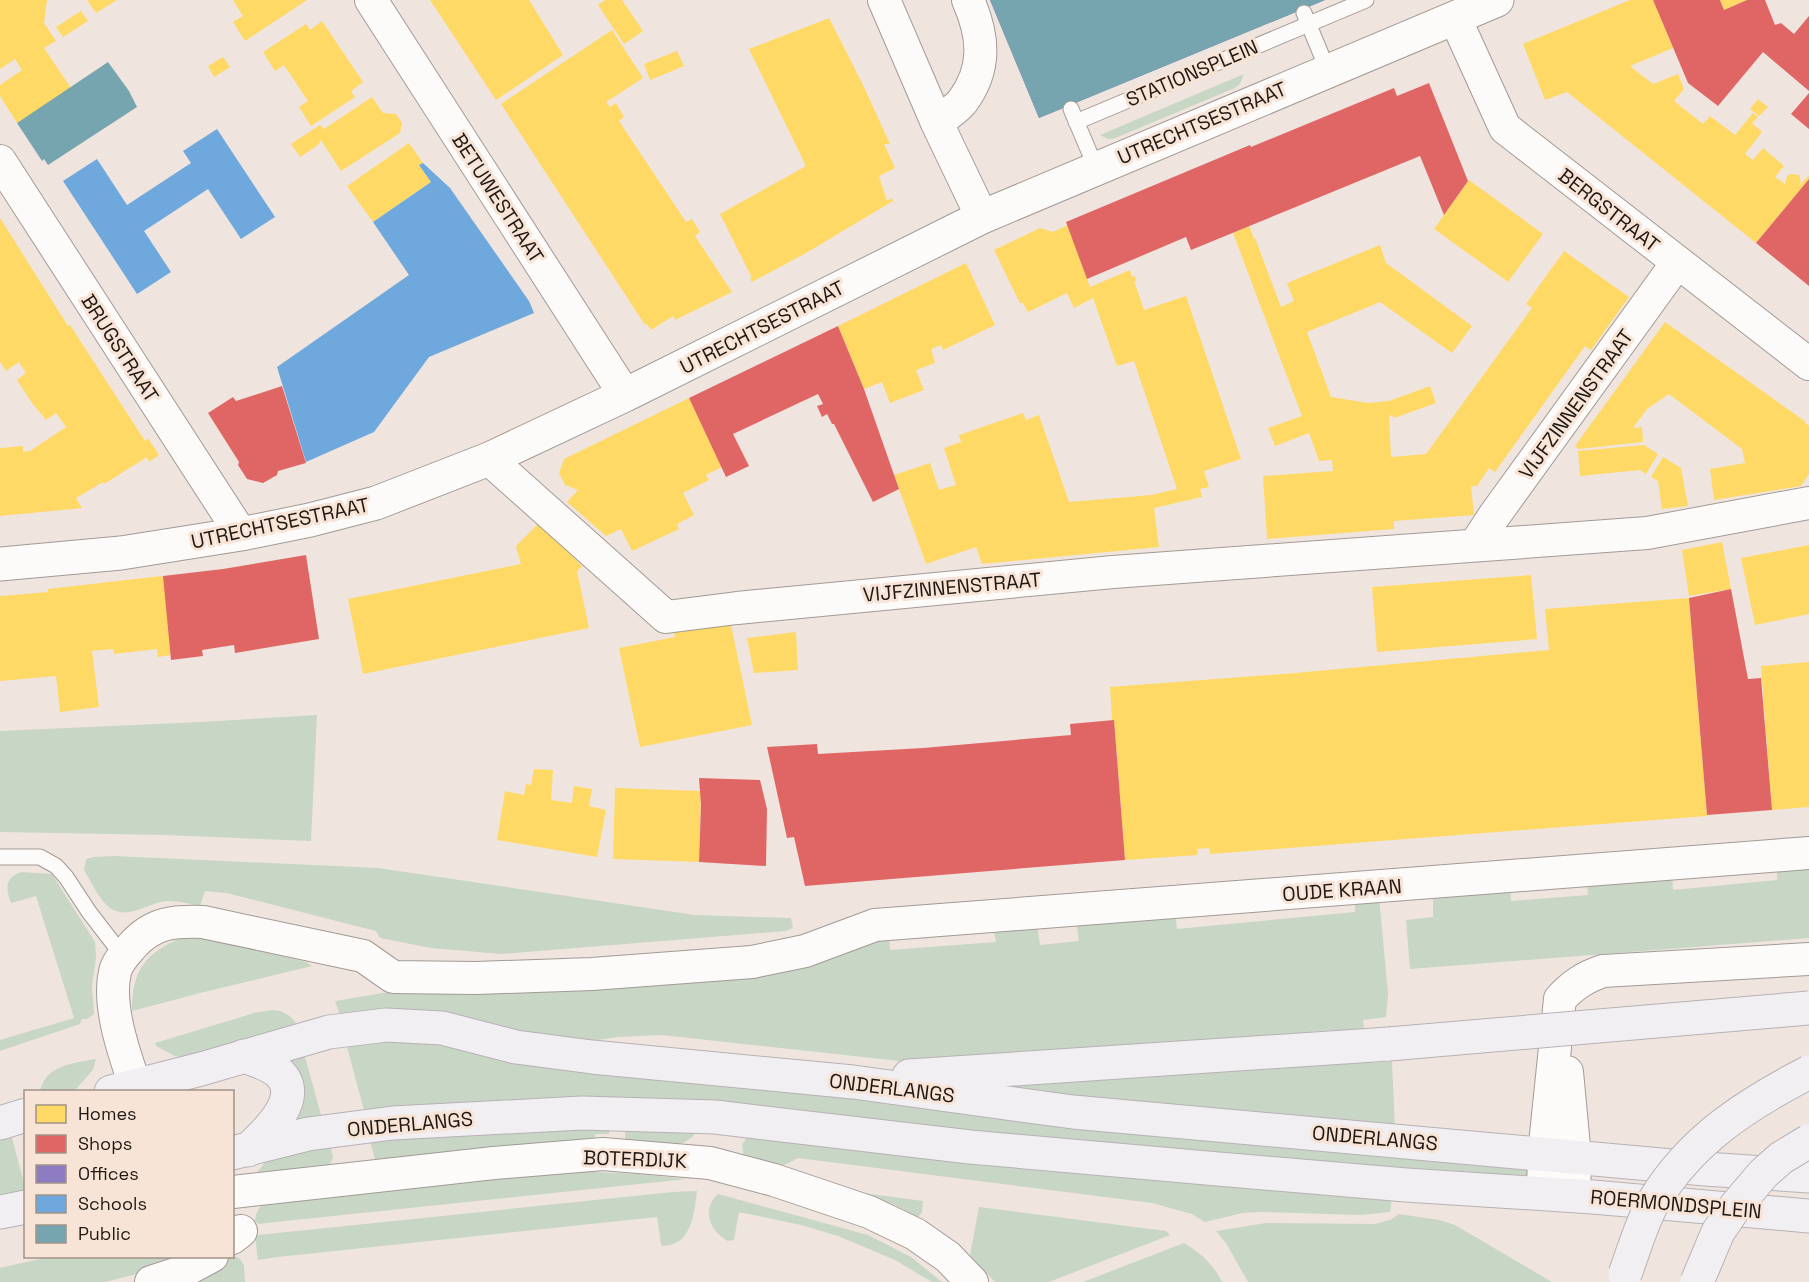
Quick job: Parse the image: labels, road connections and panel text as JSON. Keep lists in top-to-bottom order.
{
  "streets": {
    "main road": ["ONDERLANGS", "ROERMONDSPLEIN"],
    "street": [
      "UTRECHTSESTRAAT",
      "BETUWESTRAAT",
      "BERGSTRAAT",
      "BRUGSTRAAT",
      "VIJFZINNENSTRAAT",
      "OUDE KRAAN",
      "BOTERDIJK"
    ],
    "lane": ["STATIONSPLEIN"]
  },
  "crossings": [
    ["STATIONSPLEIN", "UTRECHTSESTRAAT"],
    ["UTRECHTSESTRAAT", "BETUWESTRAAT"],
    ["UTRECHTSESTRAAT", "BERGSTRAAT"],
    ["UTRECHTSESTRAAT", "BRUGSTRAAT"],
    ["UTRECHTSESTRAAT", "VIJFZINNENSTRAAT"],
    ["BERGSTRAAT", "VIJFZINNENSTRAAT"],
    ["OUDE KRAAN", "ONDERLANGS"],
    ["ONDERLANGS", "ROERMONDSPLEIN"]
  ],
  "legend": [
    "Homes",
    "Shops",
    "Offices",
    "Schools",
    "Public"
  ]
}
